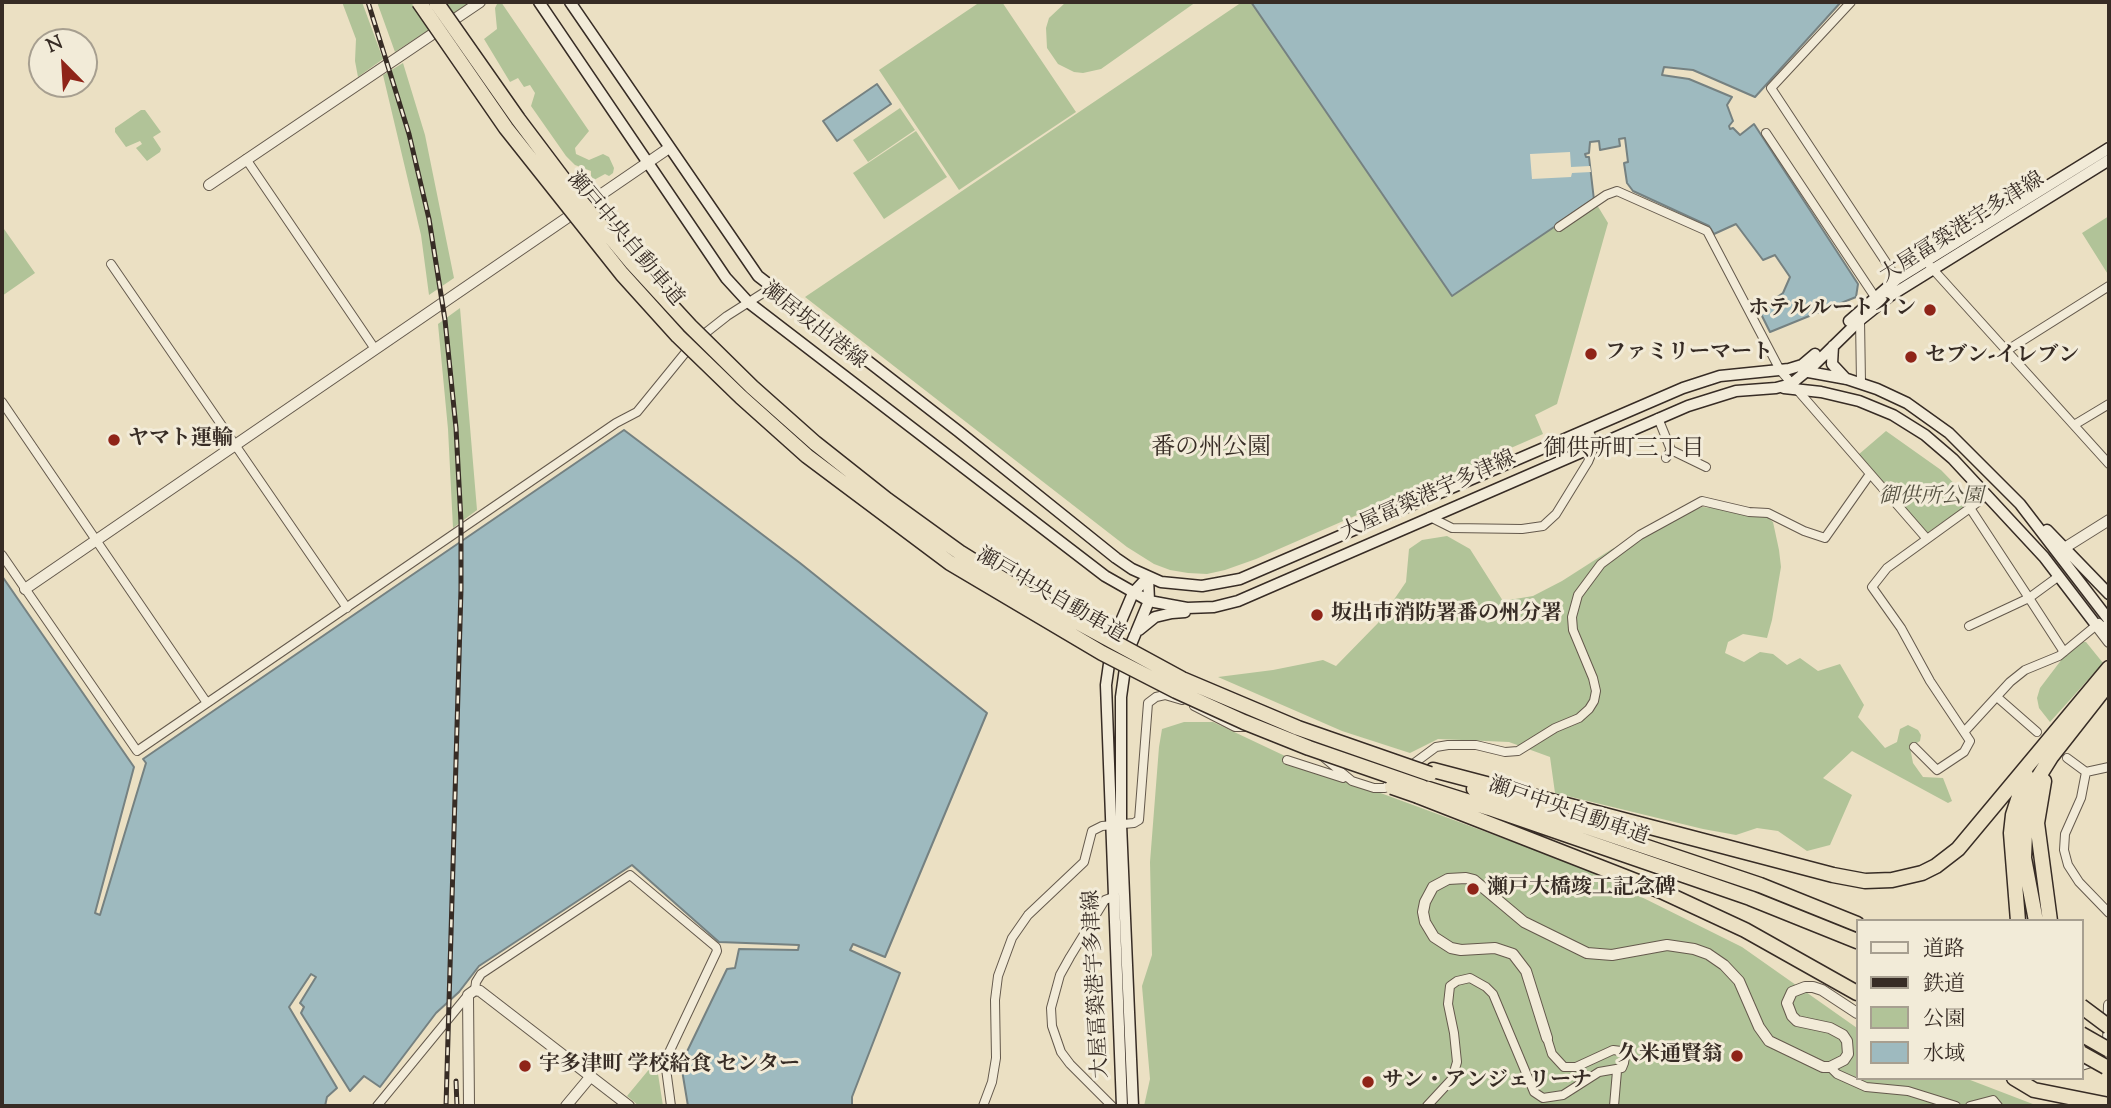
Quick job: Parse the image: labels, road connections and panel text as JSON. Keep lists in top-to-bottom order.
{
  "streets": {
    "highway": ["瀬戸中央自動車道"],
    "main road": ["大屋冨築港宇多津線", "瀬居坂出港線"]
  },
  "crossings": [
    ["大屋冨築港宇多津線", "瀬居坂出港線"]
  ],
  "districts": ["番の州公園", "御供所町三丁目"],
  "parks": ["御供所公園"],
  "places": [
    "ホテルルートイン",
    "ファミリーマート",
    "セブン-イレブン",
    "ヤマト運輸",
    "坂出市消防署番の州分署",
    "瀬戸大橋竣工記念碑",
    "久米通賢翁",
    "宇多津町 学校給食 センター",
    "サン・アンジェリーナ"
  ],
  "legend": [
    "道路",
    "鉄道",
    "公園",
    "水域"
  ],
  "north": "top left"
}
